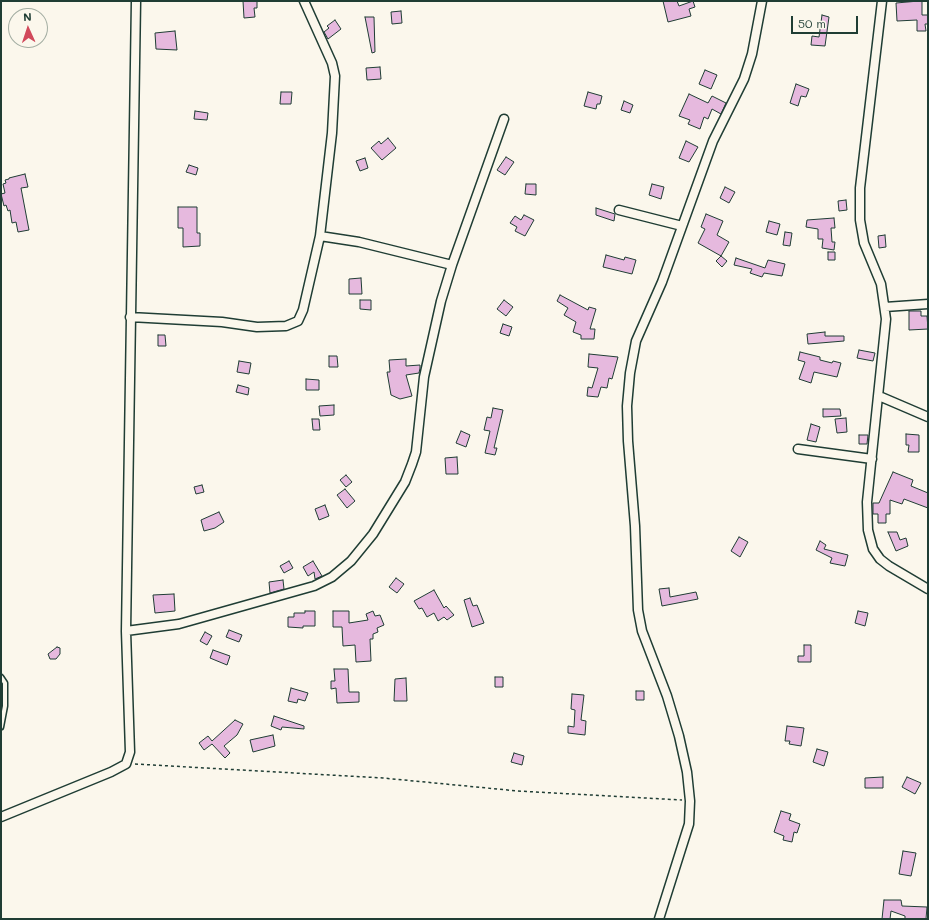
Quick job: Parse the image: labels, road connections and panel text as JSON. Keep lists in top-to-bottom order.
{
  "scale_bar": "50 m",
  "north": "top"
}
